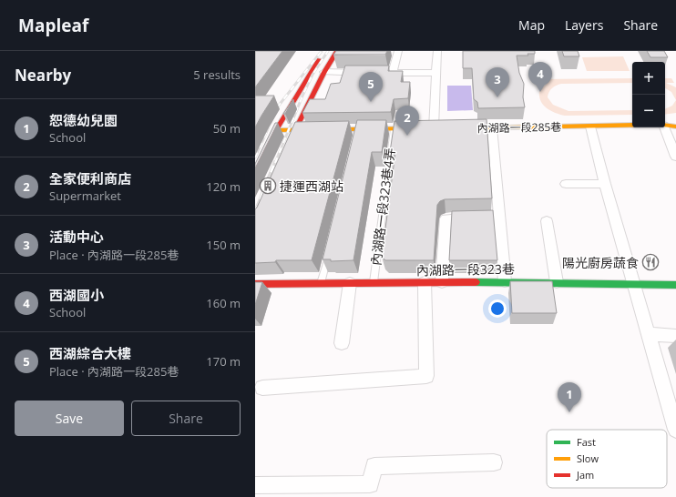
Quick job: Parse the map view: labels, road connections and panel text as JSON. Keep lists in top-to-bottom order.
{
  "streets": {
    "street": ["內湖路一段285巷", "內湖路一段323巷"],
    "lane": ["內湖路一段323巷4弄"]
  },
  "crossings": [
    ["內湖路一段323巷4弄", "內湖路一段323巷"]
  ],
  "places": {
    "building": ["捷運西湖站"],
    "restaurant": ["陽光廚房蔬食"]
  },
  "legend": ["Fast", "Slow", "Jam"],
  "page": {
    "header": "Mapleaf",
    "nav": ["Map", "Layers", "Share"],
    "heading": ["Nearby", "5 results"],
    "map_buttons": ["+", "−"],
    "pins": [
      "4",
      "3",
      "5",
      "2",
      "1"
    ],
    "list": [
      {
        "mark": "1",
        "name": "恕德幼兒園",
        "note": "School",
        "value": "50 m"
      },
      {
        "mark": "2",
        "name": "全家便利商店",
        "note": "Supermarket",
        "value": "120 m"
      },
      {
        "mark": "3",
        "name": "活動中心",
        "note": "Place · 內湖路一段285巷",
        "value": "150 m"
      },
      {
        "mark": "4",
        "name": "西湖國小",
        "note": "School",
        "value": "160 m"
      },
      {
        "mark": "5",
        "name": "西湖綜合大樓",
        "note": "Place · 內湖路一段285巷",
        "value": "170 m"
      }
    ],
    "buttons": ["Save", "Share"]
  }
}
